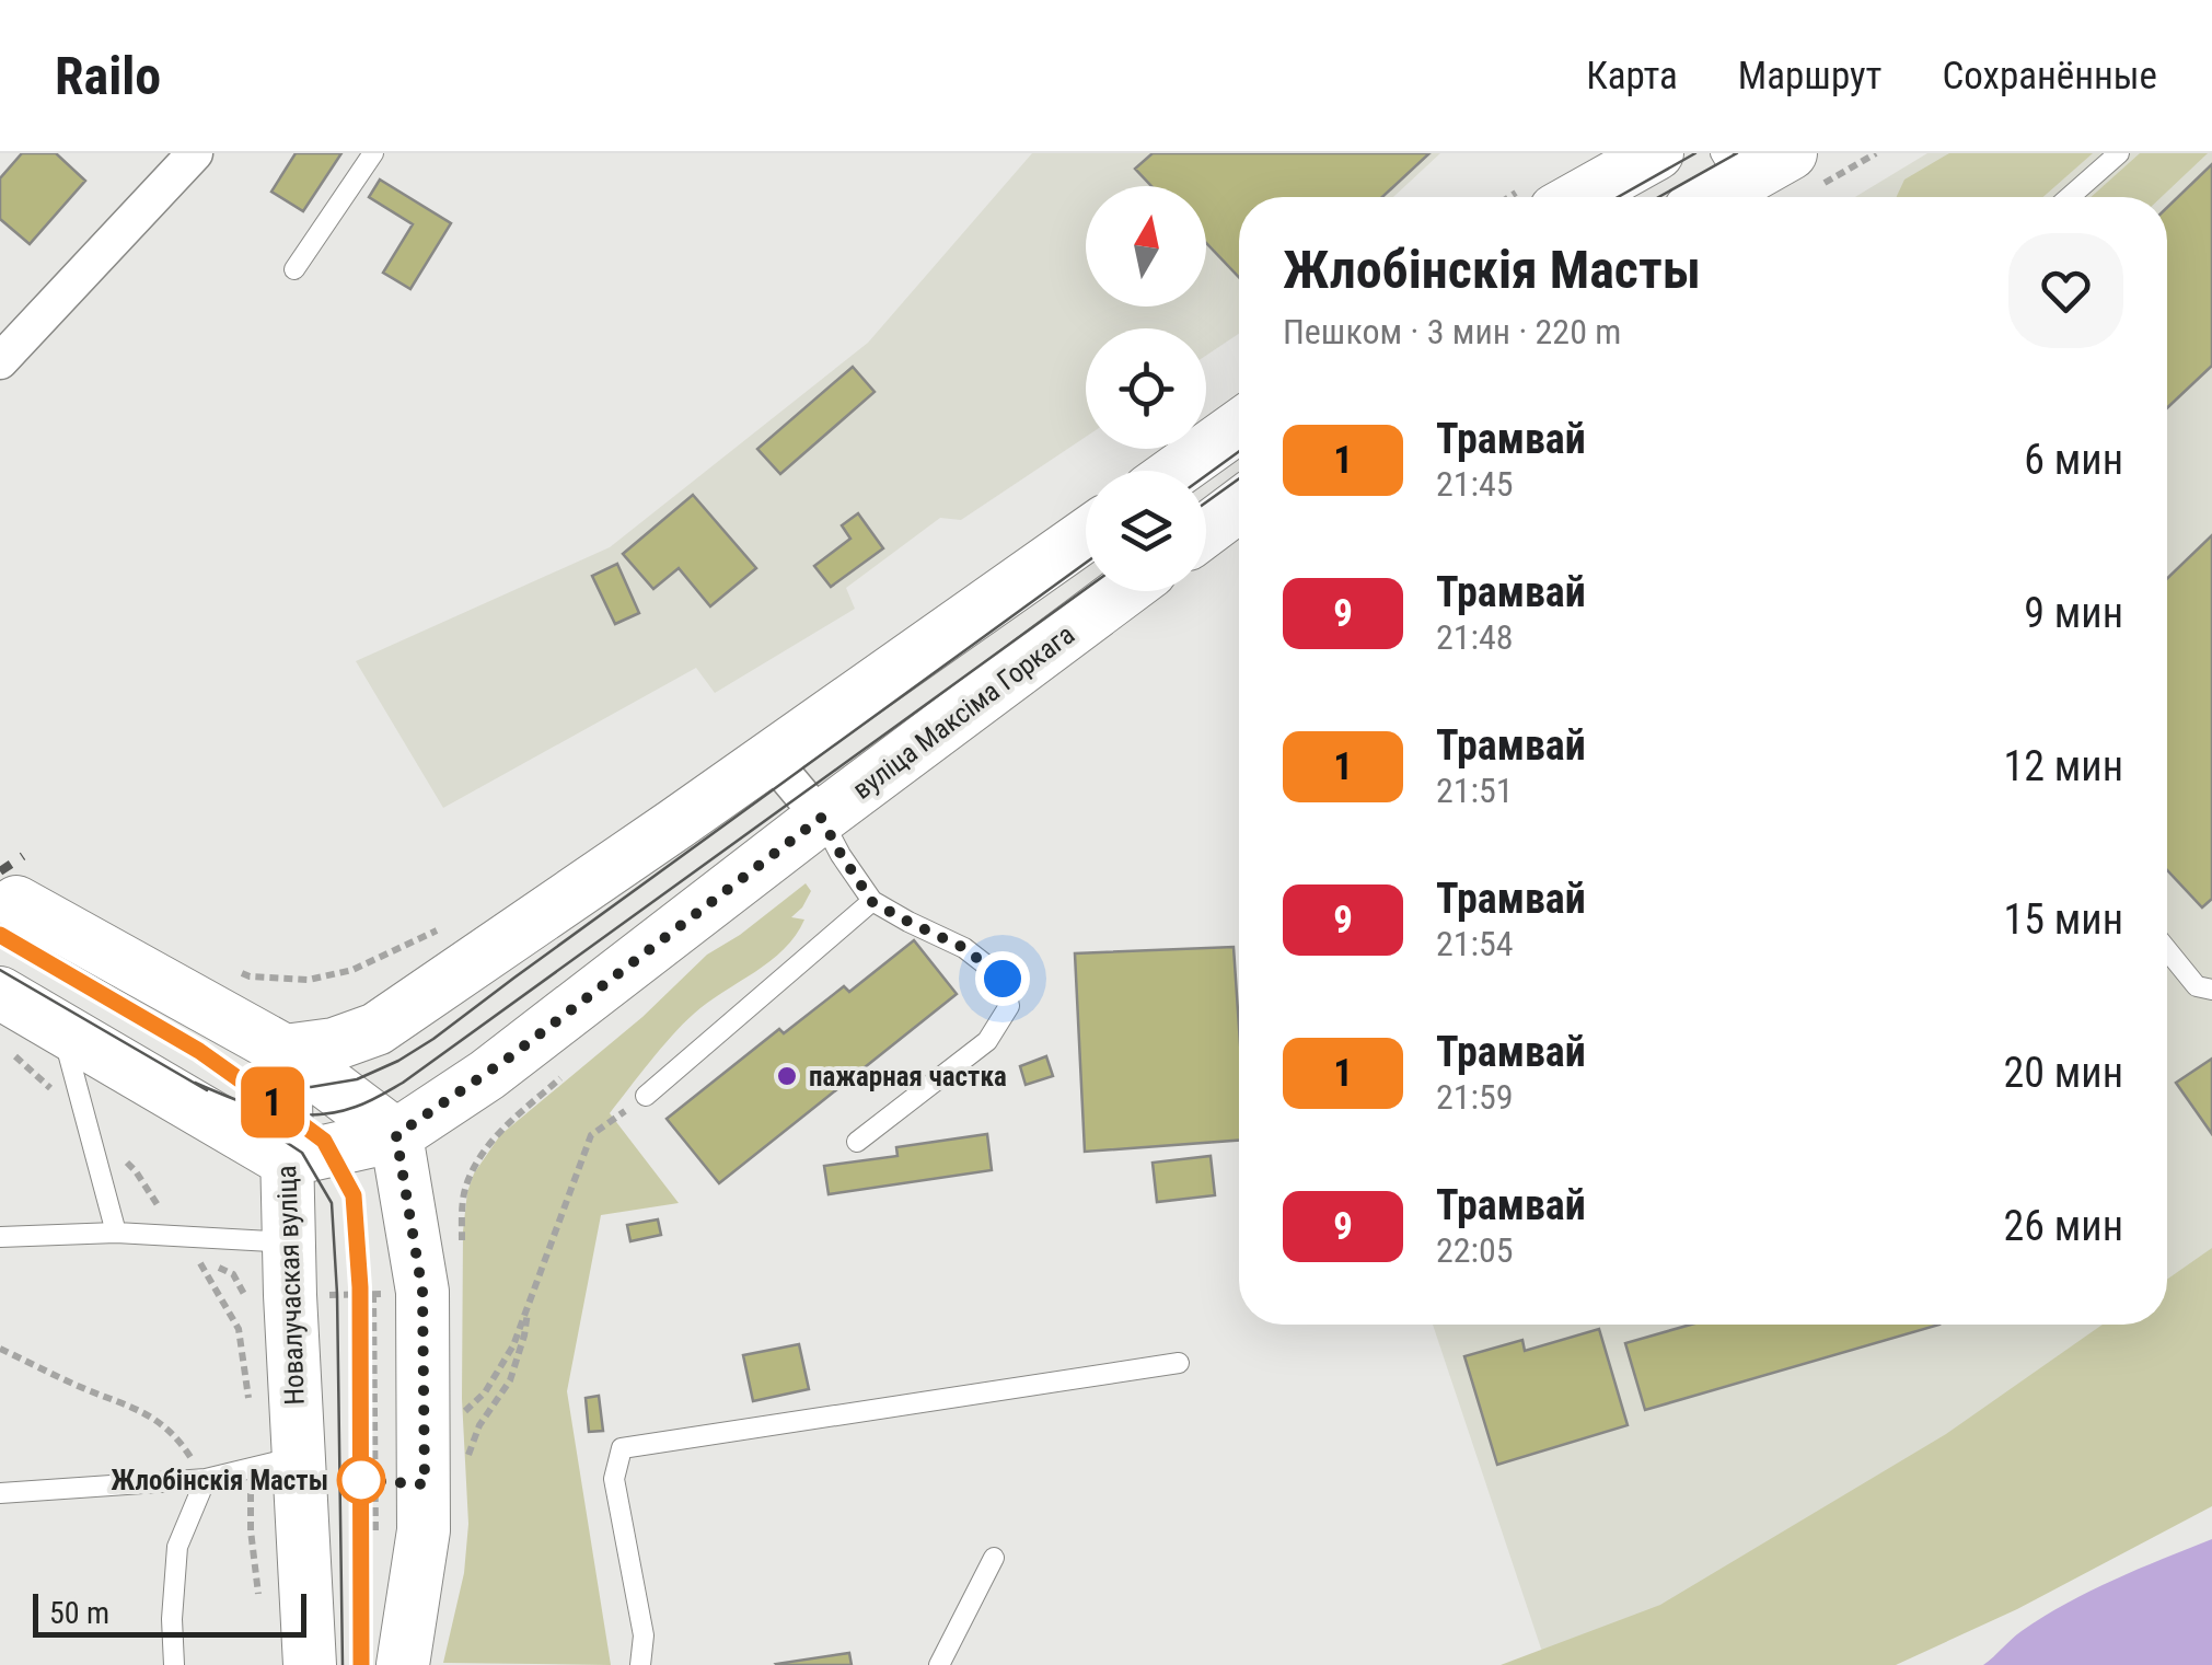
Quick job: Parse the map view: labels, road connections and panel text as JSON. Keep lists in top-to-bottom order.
{
  "streets": {
    "main road": ["вуліца Максіма Горкага", "Новалучаская вуліца"]
  },
  "crossings": [
    ["вуліца Максіма Горкага", "Новалучаская вуліца"]
  ],
  "places": ["пажарная частка", "Жлобінскія Масты"],
  "lines": ["tram line 1"],
  "scale_bar": "50 m",
  "north": "top",
  "page": {
    "header": "Railo",
    "nav": ["Карта", "Маршрут", "Сохранённые"],
    "on_map": "1",
    "heading": ["Жлобінскія Масты", "Пешком · 3 мин · 220 m"],
    "list": [
      {
        "mark": "1",
        "name": "Трамвай",
        "note": "21:45",
        "value": "6 мин"
      },
      {
        "mark": "9",
        "name": "Трамвай",
        "note": "21:48",
        "value": "9 мин"
      },
      {
        "mark": "1",
        "name": "Трамвай",
        "note": "21:51",
        "value": "12 мин"
      },
      {
        "mark": "9",
        "name": "Трамвай",
        "note": "21:54",
        "value": "15 мин"
      },
      {
        "mark": "1",
        "name": "Трамвай",
        "note": "21:59",
        "value": "20 мин"
      },
      {
        "mark": "9",
        "name": "Трамвай",
        "note": "22:05",
        "value": "26 мин"
      }
    ],
    "scale": "50 m"
  }
}
